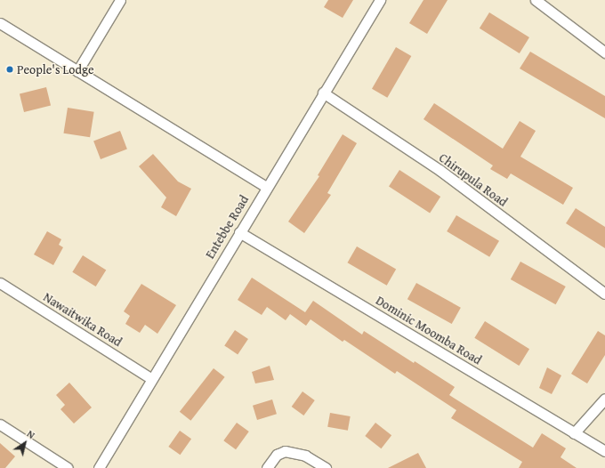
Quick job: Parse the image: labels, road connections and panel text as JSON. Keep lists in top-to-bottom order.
{
  "streets": {
    "street": [
      "Chirupula Road",
      "Entebbe Road",
      "Nawaitwika Road",
      "Dominic Moomba Road"
    ]
  },
  "crossings": [
    ["Chirupula Road", "Entebbe Road"],
    ["Entebbe Road", "Nawaitwika Road"],
    ["Entebbe Road", "Dominic Moomba Road"]
  ],
  "places": ["People's Lodge"],
  "north": "top right"
}
